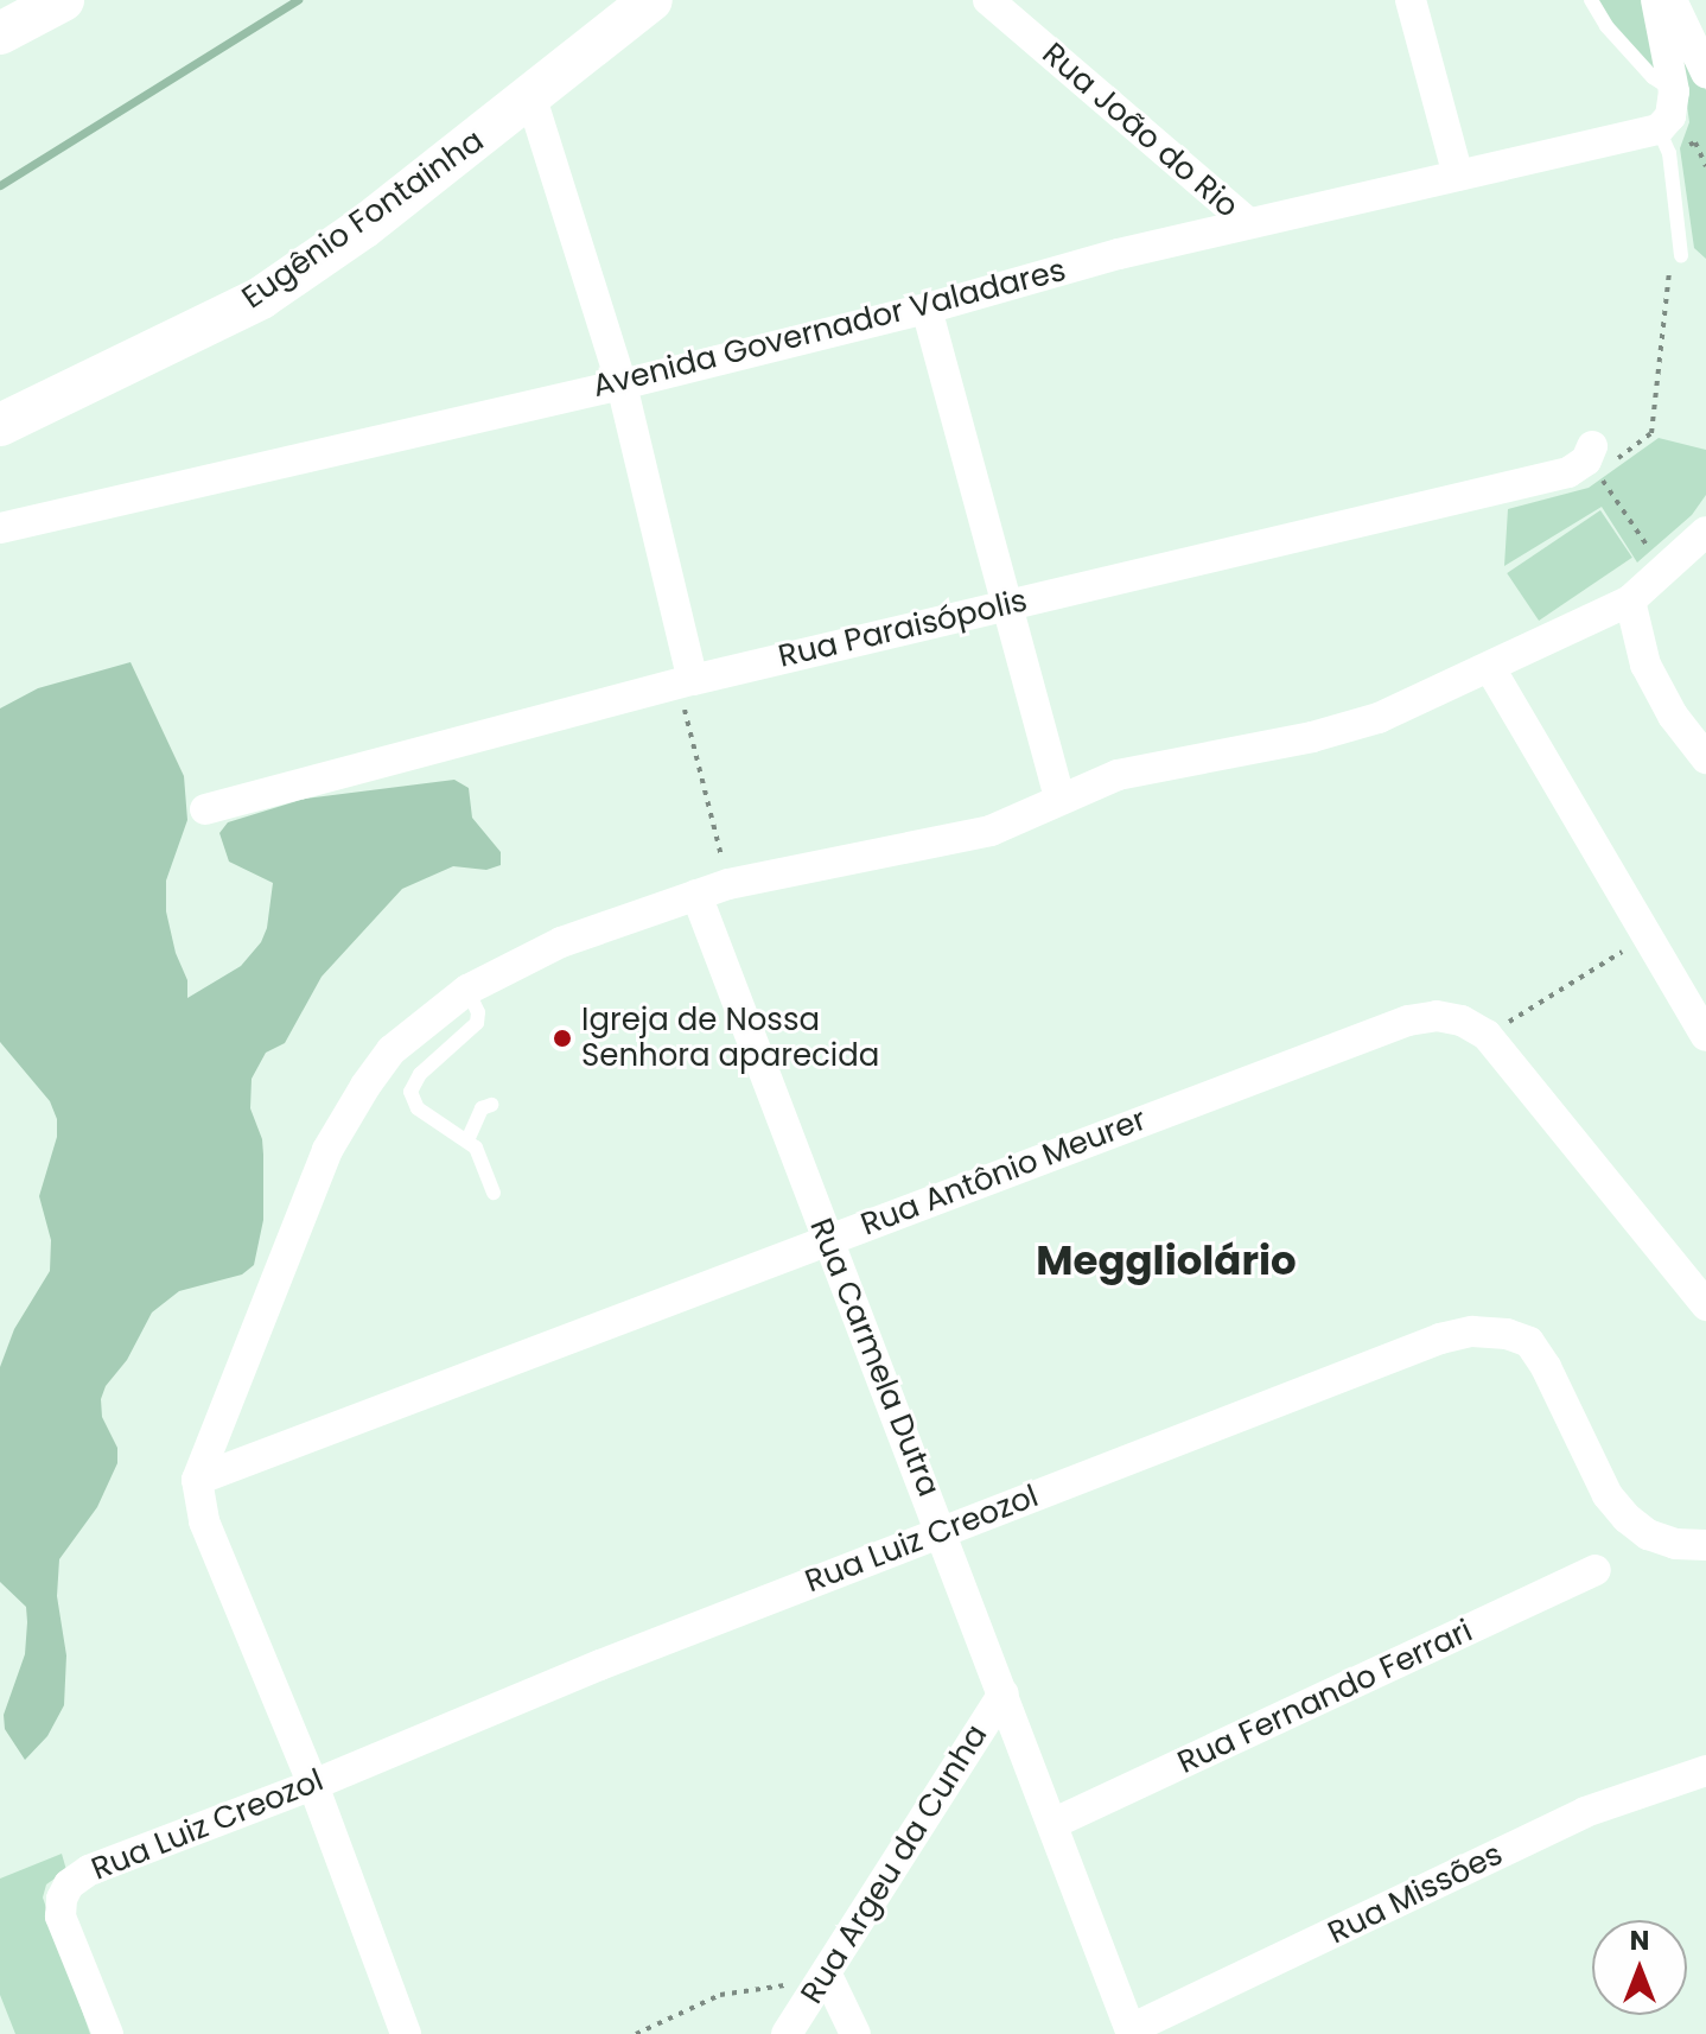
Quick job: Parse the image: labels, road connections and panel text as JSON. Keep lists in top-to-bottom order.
{
  "streets": {
    "main road": ["Eugênio Fontainha"],
    "street": [
      "Rua João do Rio",
      "Avenida Governador Valadares",
      "Rua Paraisópolis",
      "Rua Antônio Meurer",
      "Rua Carmela Dutra",
      "Rua Luiz Creozol",
      "Rua Fernando Ferrari",
      "Rua Argeu da Cunha",
      "Rua Missões"
    ]
  },
  "crossings": [
    ["Rua João do Rio", "Avenida Governador Valadares"],
    ["Rua Antônio Meurer", "Rua Carmela Dutra"],
    ["Rua Carmela Dutra", "Rua Luiz Creozol"],
    ["Rua Carmela Dutra", "Rua Fernando Ferrari"],
    ["Rua Carmela Dutra", "Rua Argeu da Cunha"],
    ["Rua Carmela Dutra", "Rua Missões"]
  ],
  "districts": ["Meggliolário"],
  "places": ["Igreja de Nossa Senhora aparecida"],
  "north": "top"
}
